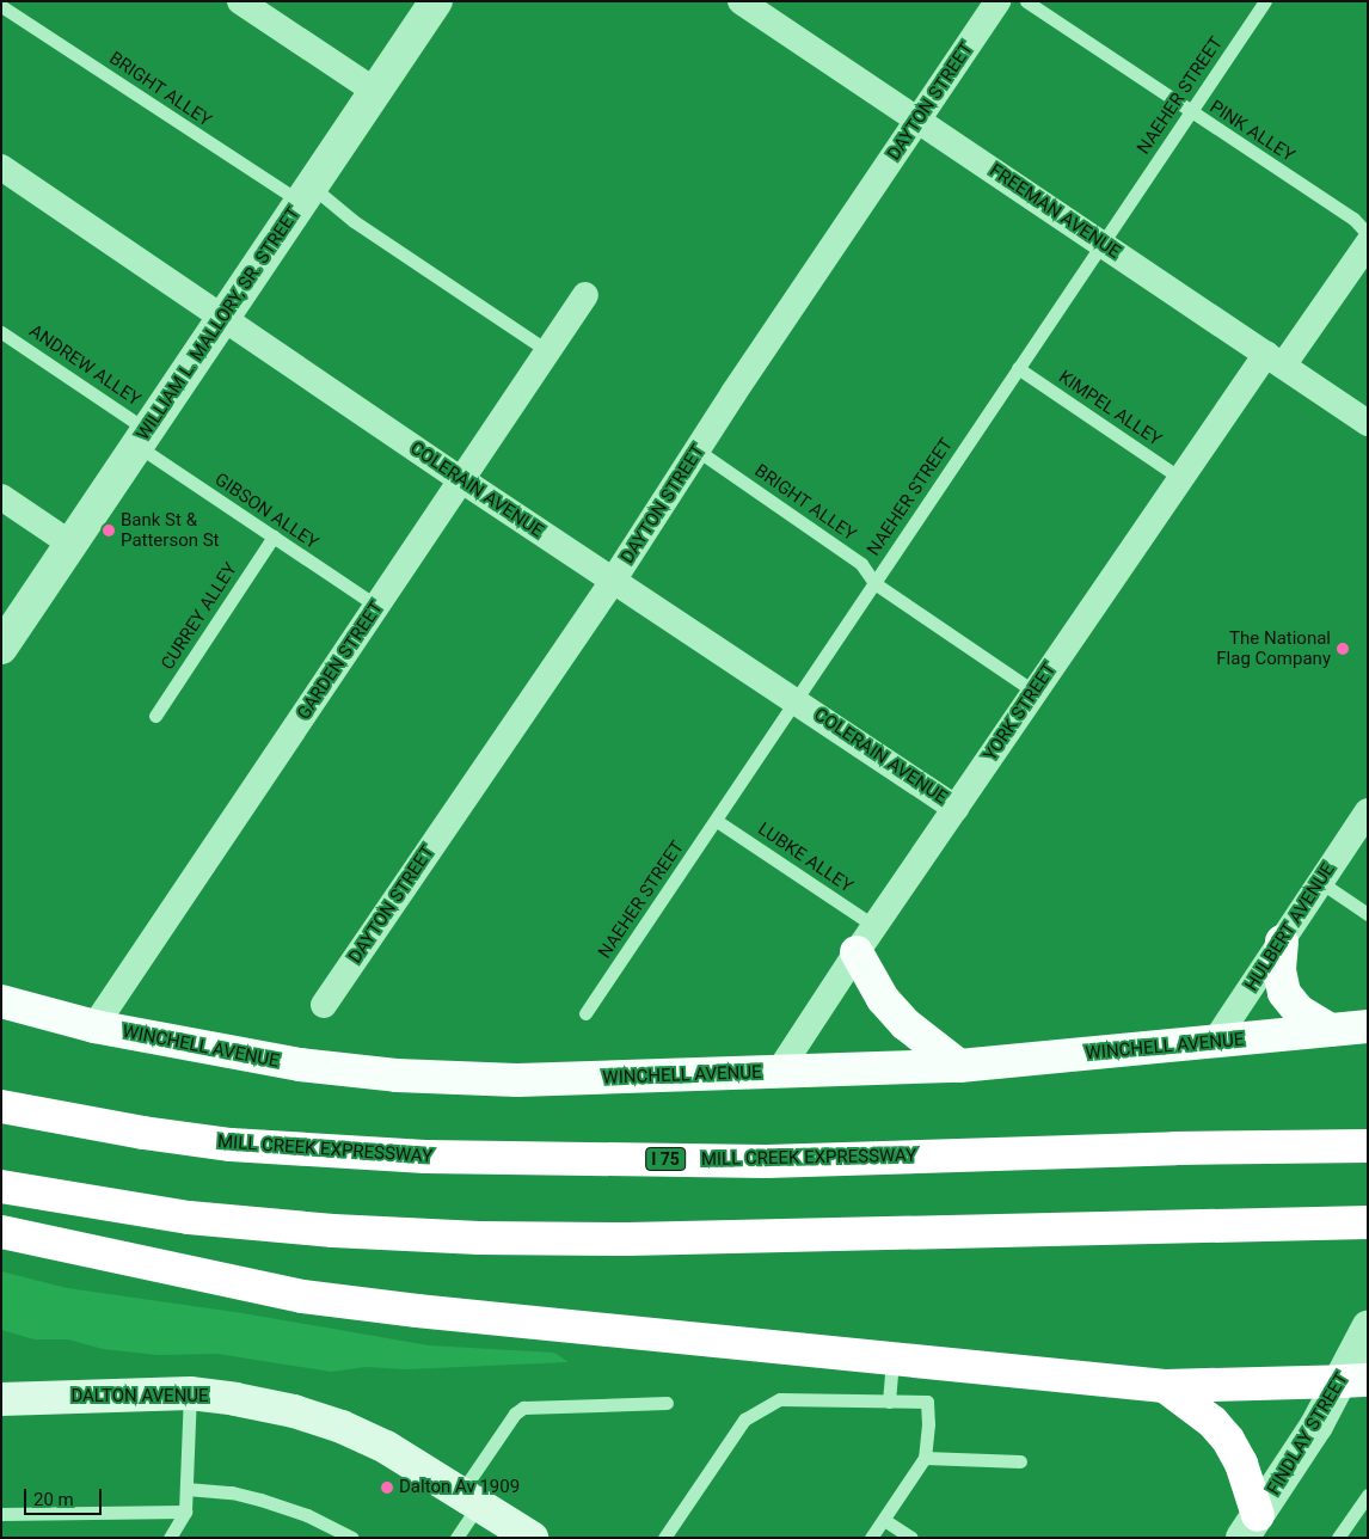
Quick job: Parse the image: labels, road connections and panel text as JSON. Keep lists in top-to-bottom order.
{
  "streets": {
    "highway": ["MILL CREEK EXPRESSWAY", "I 75"],
    "main road": ["WINCHELL AVENUE", "DALTON AVENUE"],
    "street": [
      "DAYTON STREET",
      "FREEMAN AVENUE",
      "WILLIAM L. MALLORY, SR. STREET",
      "COLERAIN AVENUE",
      "GARDEN STREET",
      "YORK STREET",
      "HULBERT AVENUE",
      "FINDLAY STREET"
    ],
    "lane": [
      "BRIGHT ALLEY",
      "NAEHER STREET",
      "PINK ALLEY",
      "ANDREW ALLEY",
      "KIMPEL ALLEY",
      "GIBSON ALLEY",
      "CURREY ALLEY",
      "LUBKE ALLEY"
    ]
  },
  "crossings": [
    ["BRIGHT ALLEY", "NAEHER STREET"],
    ["BRIGHT ALLEY", "DAYTON STREET"],
    ["BRIGHT ALLEY", "WILLIAM L. MALLORY, SR. STREET"],
    ["BRIGHT ALLEY", "GARDEN STREET"],
    ["BRIGHT ALLEY", "YORK STREET"],
    ["NAEHER STREET", "PINK ALLEY"],
    ["NAEHER STREET", "FREEMAN AVENUE"],
    ["NAEHER STREET", "KIMPEL ALLEY"],
    ["NAEHER STREET", "COLERAIN AVENUE"],
    ["NAEHER STREET", "LUBKE ALLEY"],
    ["DAYTON STREET", "FREEMAN AVENUE"],
    ["DAYTON STREET", "COLERAIN AVENUE"],
    ["FREEMAN AVENUE", "YORK STREET"],
    ["WILLIAM L. MALLORY, SR. STREET", "ANDREW ALLEY"],
    ["WILLIAM L. MALLORY, SR. STREET", "COLERAIN AVENUE"],
    ["WILLIAM L. MALLORY, SR. STREET", "GIBSON ALLEY"],
    ["ANDREW ALLEY", "GIBSON ALLEY"],
    ["KIMPEL ALLEY", "YORK STREET"],
    ["COLERAIN AVENUE", "GARDEN STREET"],
    ["COLERAIN AVENUE", "YORK STREET"],
    ["GIBSON ALLEY", "CURREY ALLEY"],
    ["GIBSON ALLEY", "GARDEN STREET"],
    ["GARDEN STREET", "WINCHELL AVENUE"],
    ["YORK STREET", "LUBKE ALLEY"],
    ["YORK STREET", "WINCHELL AVENUE"],
    ["HULBERT AVENUE", "WINCHELL AVENUE"]
  ],
  "places": ["Bank St & Patterson St", "The National Flag Company", "Dalton Av 1909"],
  "scale_bar": "20 m"
}
